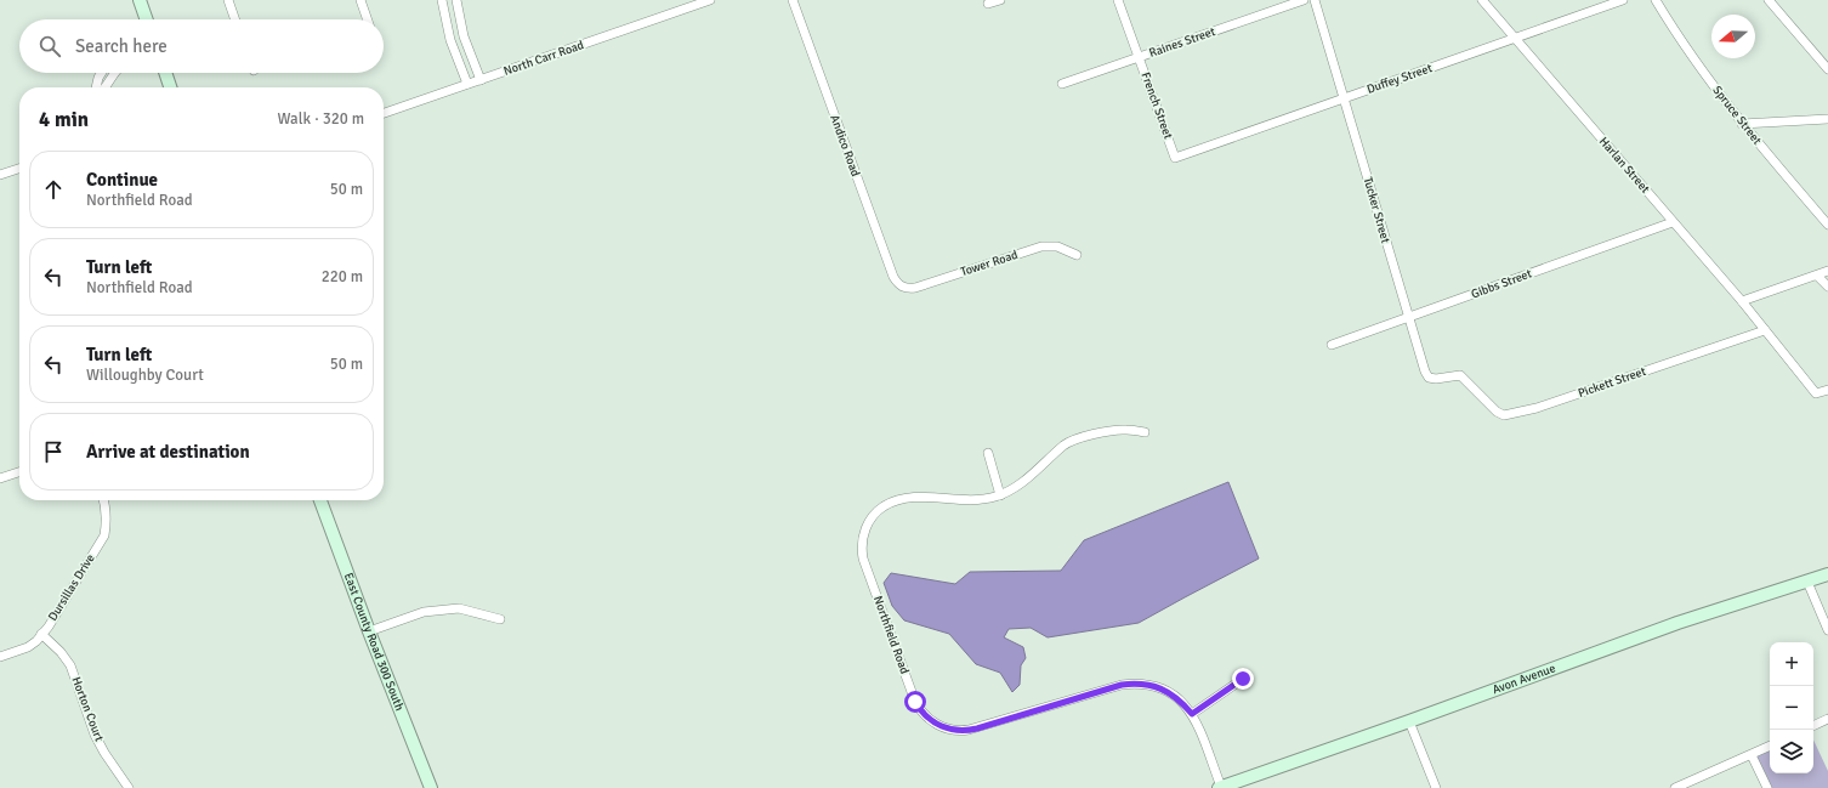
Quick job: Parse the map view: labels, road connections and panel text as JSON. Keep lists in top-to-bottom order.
{
  "streets": {
    "main road": ["East County Road 300 South", "Avon Avenue"],
    "street": [
      "Raines Street",
      "North Carr Road",
      "Duffey Street",
      "French Street",
      "Spruce Street",
      "Andico Road",
      "Harlan Street",
      "Tucker Street",
      "Tower Road",
      "Gibbs Street",
      "Pickett Street",
      "Dursillas Drive",
      "Northfield Road",
      "Horton Court"
    ]
  },
  "crossings": [
    ["Raines Street", "French Street"],
    ["Duffey Street", "French Street"],
    ["Duffey Street", "Harlan Street"],
    ["Duffey Street", "Tucker Street"],
    ["Andico Road", "Tower Road"],
    ["Harlan Street", "Gibbs Street"],
    ["Harlan Street", "Pickett Street"],
    ["Tucker Street", "Gibbs Street"],
    ["Tucker Street", "Pickett Street"],
    ["Dursillas Drive", "Horton Court"],
    ["Northfield Road", "Avon Avenue"]
  ],
  "north": "left",
  "page": {
    "search": "Search here",
    "heading": ["4 min", "Walk · 320 m"],
    "list": [
      ["Continue", "Northfield Road", "50 m"],
      ["Turn left", "Northfield Road", "220 m"],
      ["Turn left", "Willoughby Court", "50 m"],
      "Arrive at destination"
    ],
    "map_buttons": ["+", "−"]
  }
}
